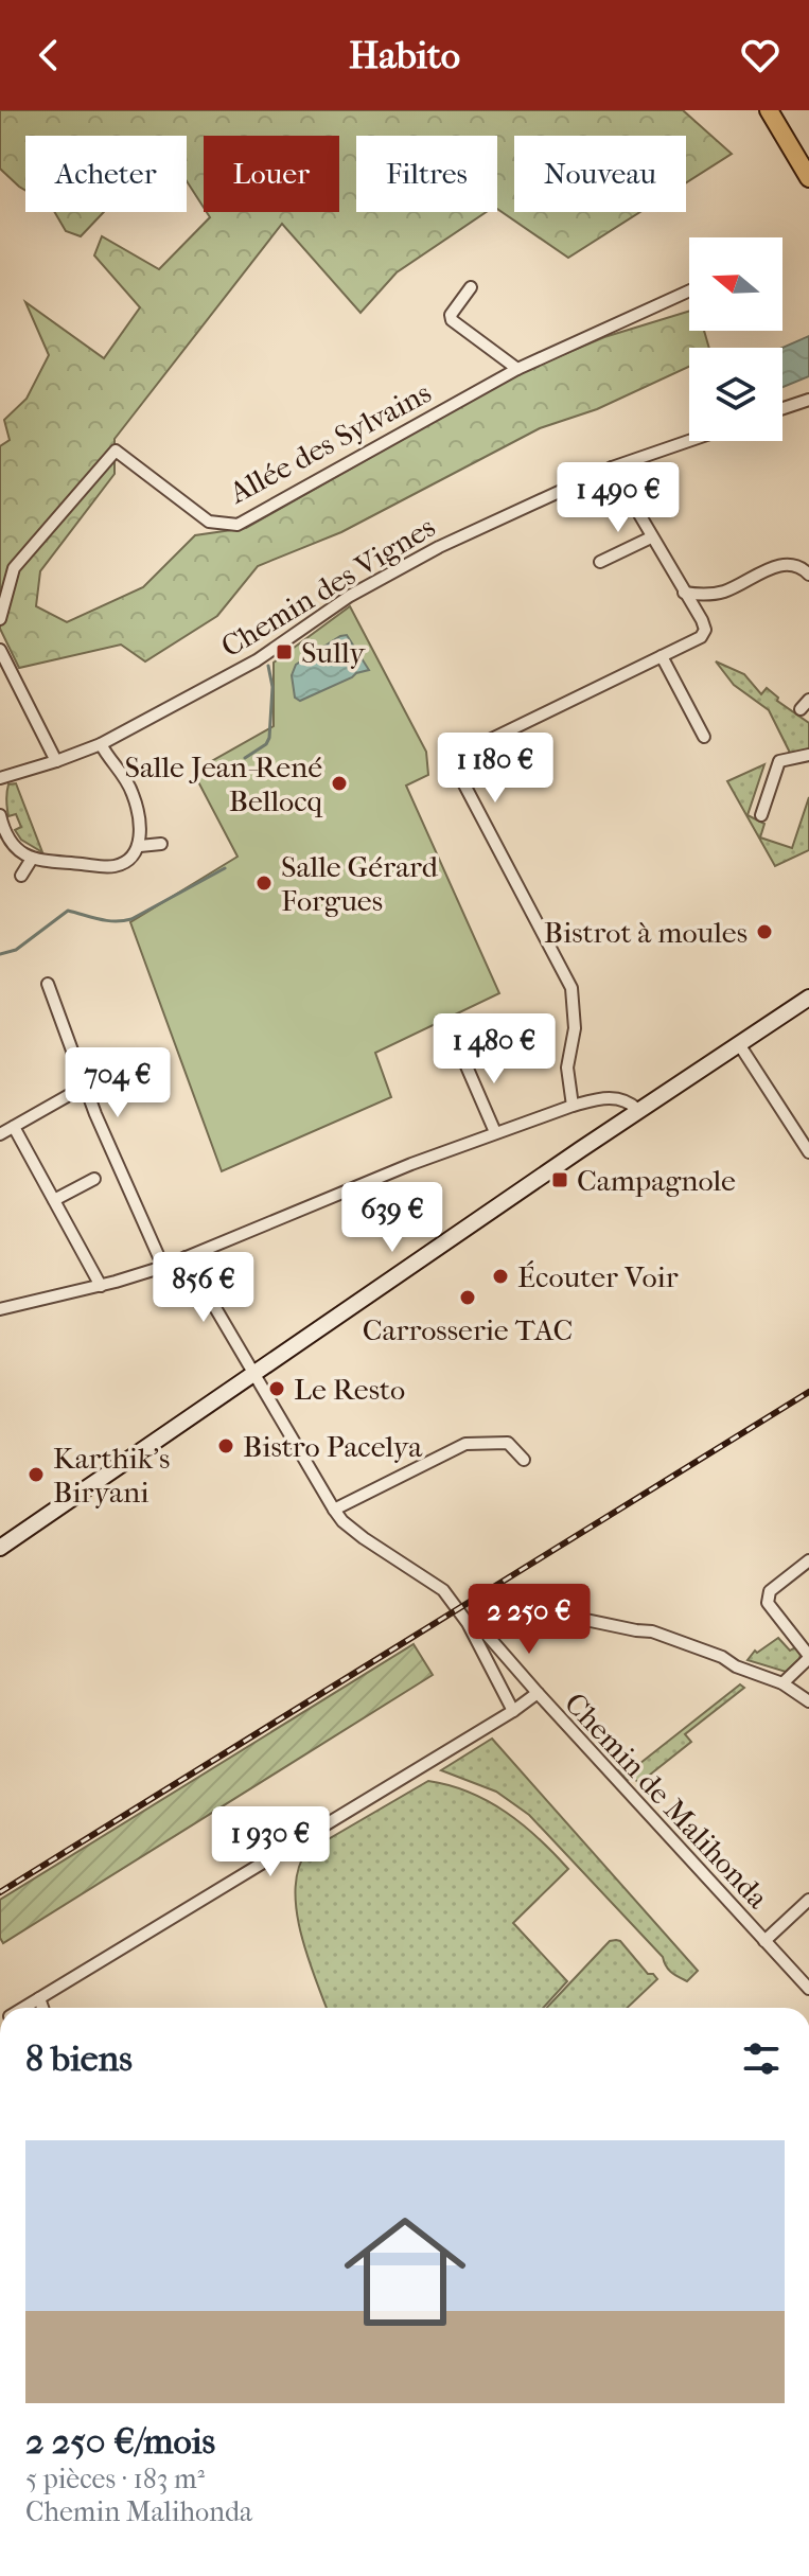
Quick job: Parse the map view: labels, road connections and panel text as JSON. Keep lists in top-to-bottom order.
{
  "streets": {
    "street": ["Allée des Sylvains", "Chemin des Vignes", "Chemin de Malihonda"]
  },
  "places": {
    "transit": ["Sully", "Campagnole"],
    "other": [
      "Salle Jean-René Bellocq",
      "Salle Gérard Forgues",
      "Bistrot à moules",
      "Écouter Voir",
      "Carrosserie TAC",
      "Le Resto",
      "Bistro Pacelya",
      "Karthik’s Biryani"
    ]
  },
  "north": "left",
  "page": {
    "header": "Habito",
    "chip": [
      "Acheter",
      "Louer",
      "Filtres",
      "Nouveau"
    ],
    "price": [
      "1 490 €",
      "1 180 €",
      "1 480 €",
      "704 €",
      "639 €",
      "856 €",
      "2 250 €",
      "1 930 €"
    ],
    "heading": "8 biens",
    "list": [
      {
        "name": "2 250 €/mois",
        "note": "5 pièces · 183 m² · Chemin Malihonda"
      }
    ]
  }
}
